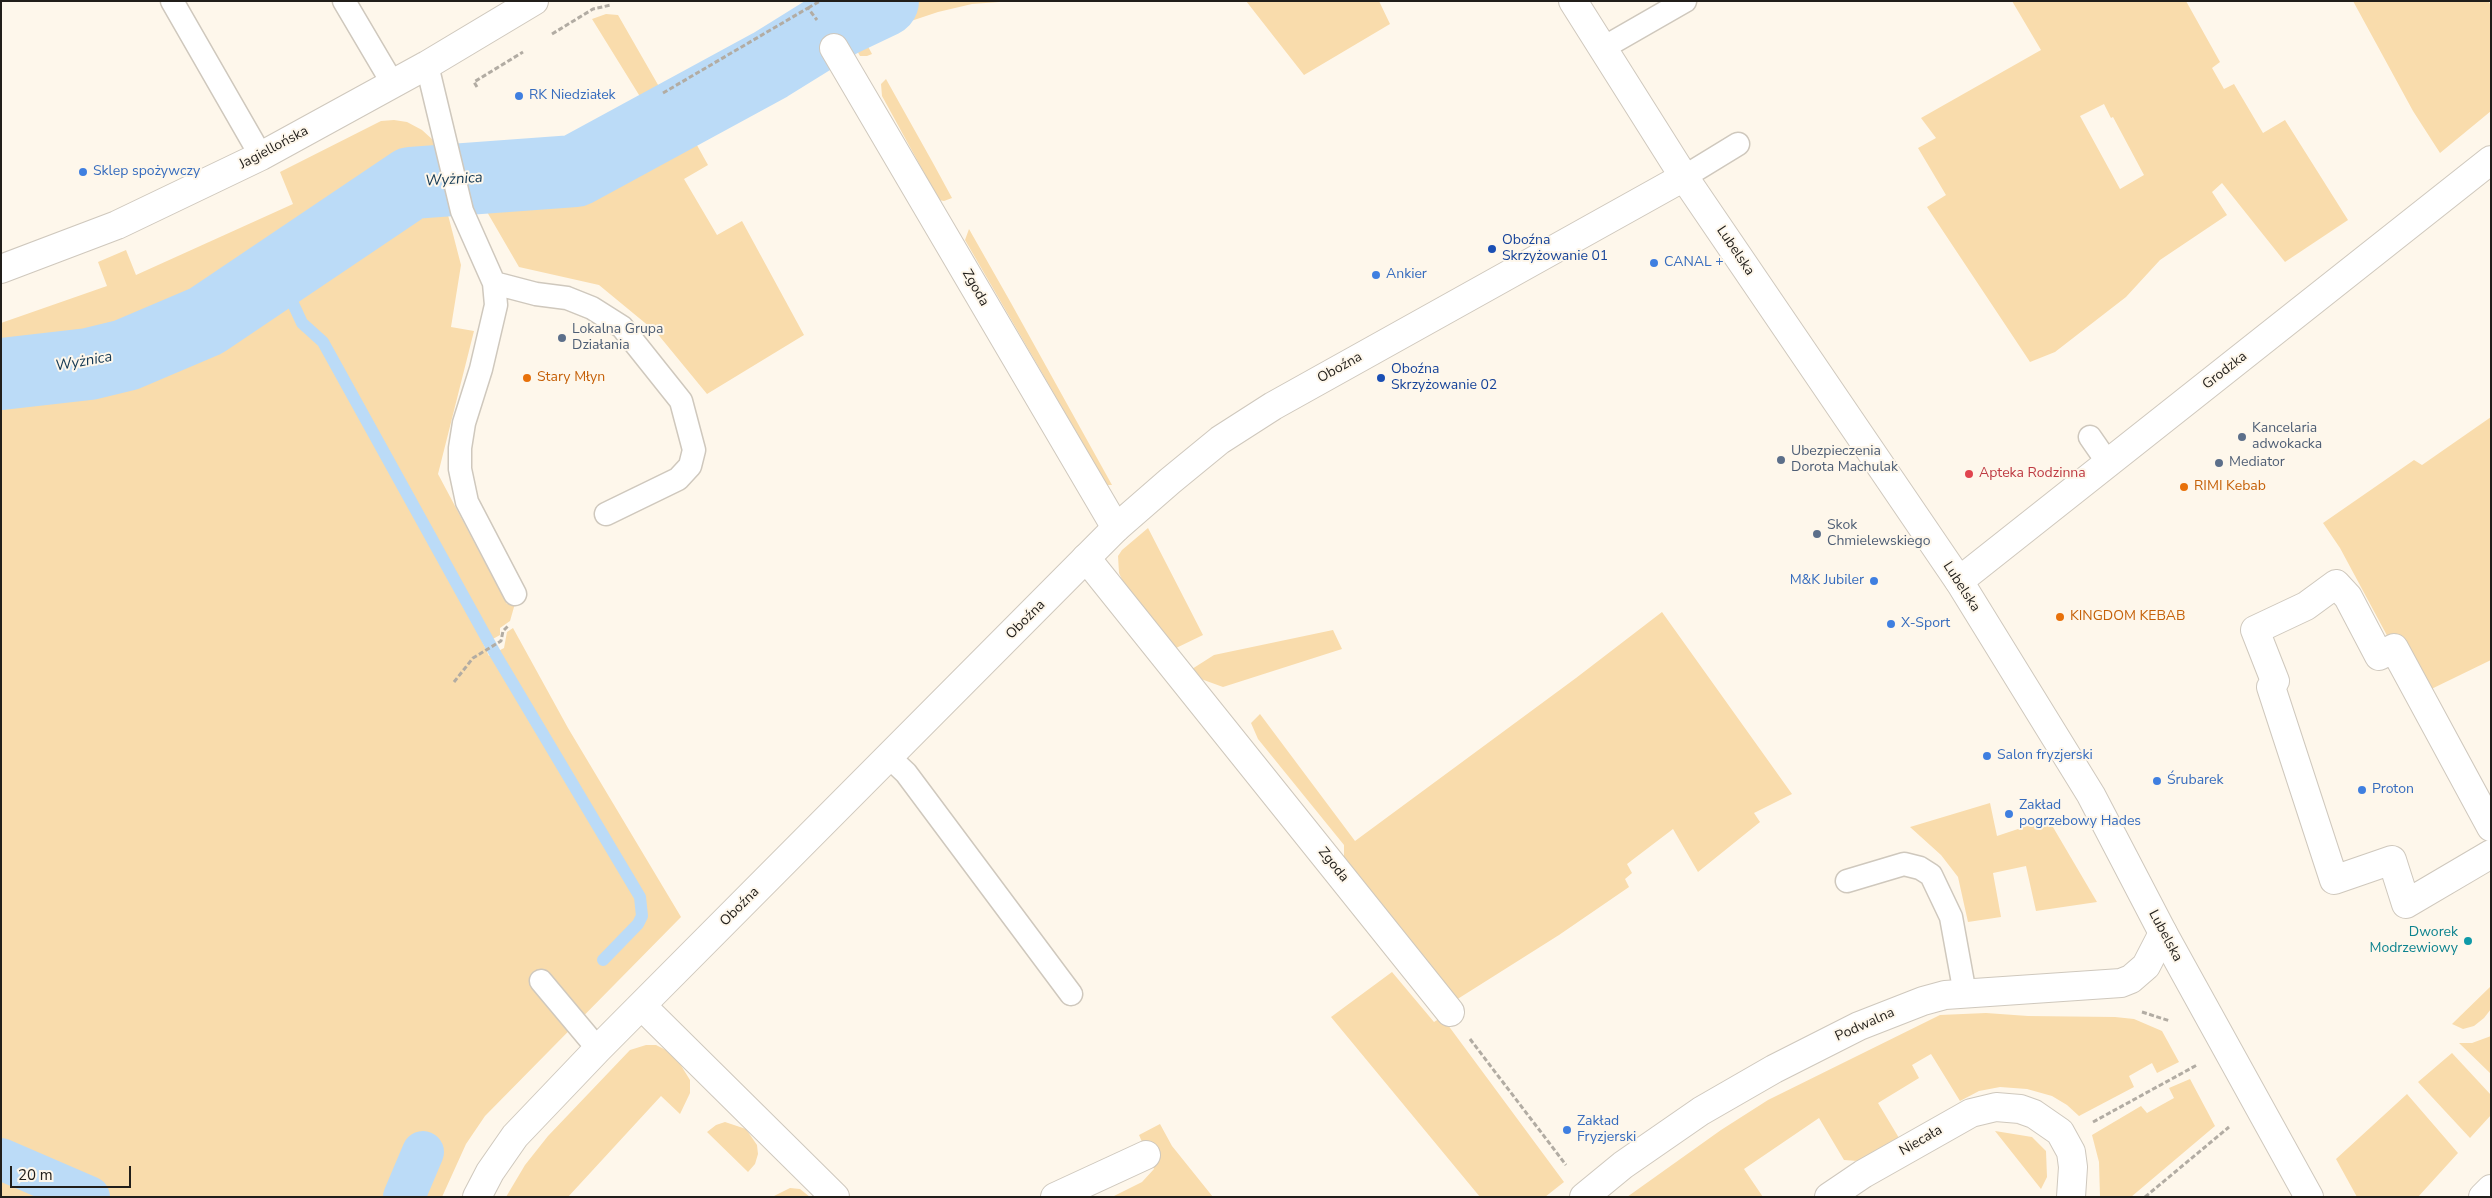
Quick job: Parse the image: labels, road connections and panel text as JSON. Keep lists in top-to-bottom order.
{
  "streets": {
    "street": [
      "Jagiellońska",
      "Lubelska",
      "Zgoda",
      "Oboźna",
      "Grodzka",
      "Podwalna",
      "Niecała"
    ]
  },
  "crossings": [
    ["Lubelska", "Oboźna"],
    ["Lubelska", "Grodzka"],
    ["Lubelska", "Podwalna"],
    ["Zgoda", "Oboźna"]
  ],
  "water": ["Wyżnica"],
  "places": [
    "RK Niedziałek",
    "Sklep spożywczy",
    "Oboźna Skrzyżowanie 01",
    "CANAL +",
    "Ankier",
    "Lokalna Grupa Działania",
    "Stary Młyn",
    "Oboźna Skrzyżowanie 02",
    "Kancelaria adwokacka",
    "Ubezpieczenia Dorota Machulak",
    "Mediator",
    "Apteka Rodzinna",
    "RIMI Kebab",
    "Skok Chmielewskiego",
    "M&K Jubiler",
    "KINGDOM KEBAB",
    "X-Sport",
    "Salon fryzjerski",
    "Śrubarek",
    "Proton",
    "Zakład pogrzebowy Hades",
    "Dworek Modrzewiowy",
    "Zakład Fryzjerski"
  ],
  "scale_bar": "20 m"
}
